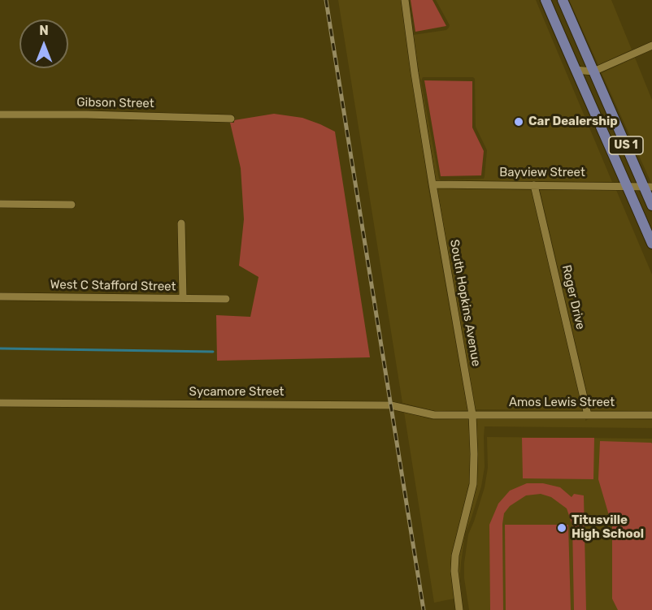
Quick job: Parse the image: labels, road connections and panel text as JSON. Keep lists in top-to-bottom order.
{
  "streets": {
    "main road": ["US 1"],
    "street": [
      "Gibson Street",
      "Bayview Street",
      "West C Stafford Street",
      "Roger Drive",
      "South Hopkins Avenue",
      "Sycamore Street",
      "Amos Lewis Street"
    ]
  },
  "crossings": [
    ["US 1", "Bayview Street"],
    ["Bayview Street", "Roger Drive"],
    ["Bayview Street", "South Hopkins Avenue"],
    ["Roger Drive", "Amos Lewis Street"],
    ["South Hopkins Avenue", "Sycamore Street"],
    ["South Hopkins Avenue", "Amos Lewis Street"],
    ["Sycamore Street", "Amos Lewis Street"]
  ],
  "places": ["Car Dealership", "Titusville High School"],
  "north": "top"
}
